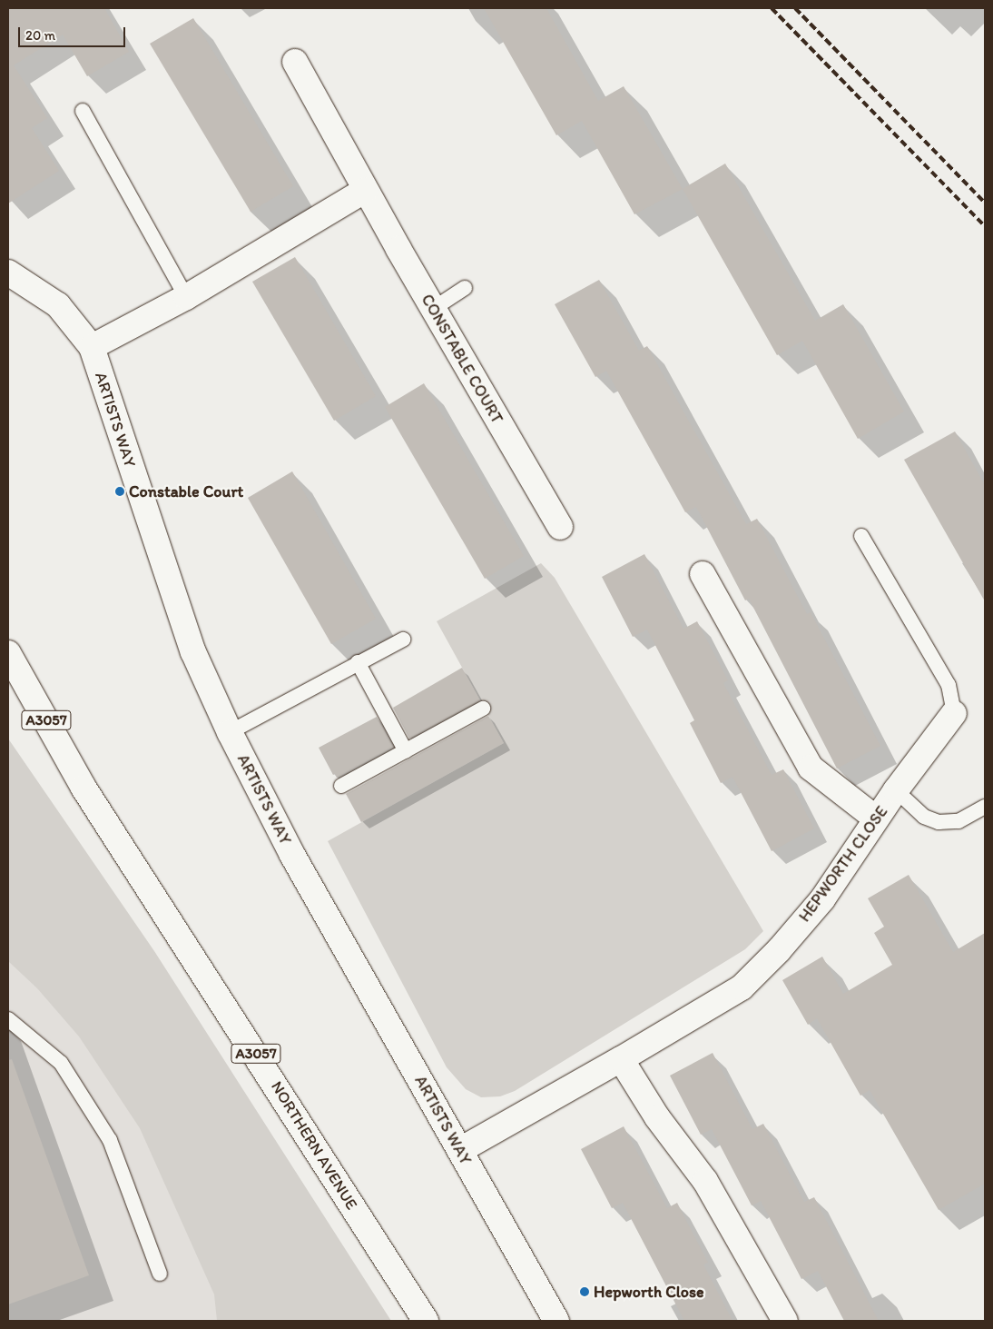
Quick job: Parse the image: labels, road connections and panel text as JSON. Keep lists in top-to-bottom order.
{
  "streets": {
    "street": [
      "CONSTABLE COURT",
      "ARTISTS WAY",
      "A3057",
      "HEPWORTH CLOSE",
      "NORTHERN AVENUE"
    ]
  },
  "crossings": [
    ["ARTISTS WAY", "HEPWORTH CLOSE"]
  ],
  "places": ["Constable Court", "Hepworth Close"],
  "scale_bar": "20 m"
}
